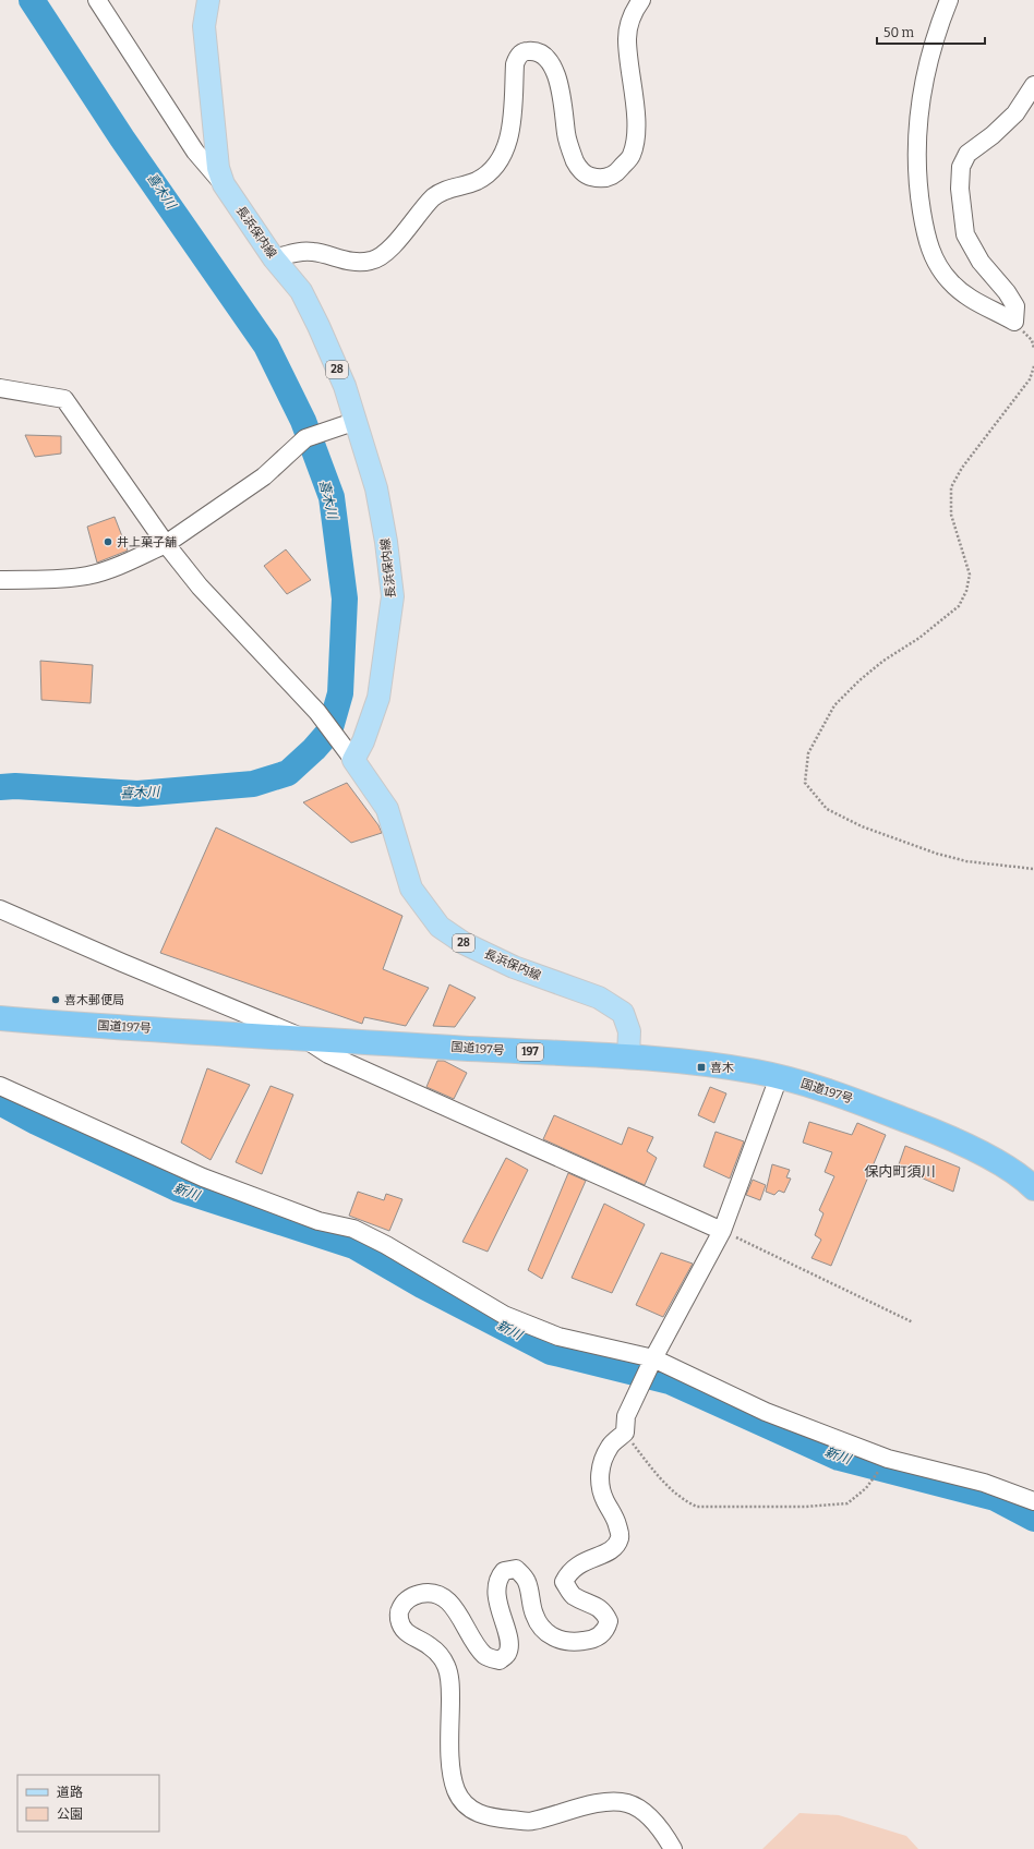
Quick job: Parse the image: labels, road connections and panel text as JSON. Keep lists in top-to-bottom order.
{
  "streets": {
    "highway": ["国道197号", "197"],
    "main road": ["長浜保内線", "28"]
  },
  "crossings": [
    ["長浜保内線", "国道197号"]
  ],
  "districts": ["保内町須川"],
  "water": ["喜木川", "新川"],
  "places": {
    "other": ["井上菓子舗", "喜木郵便局"],
    "transit": ["喜木"]
  },
  "legend": ["道路", "公園"],
  "scale_bar": "50 m"
}
